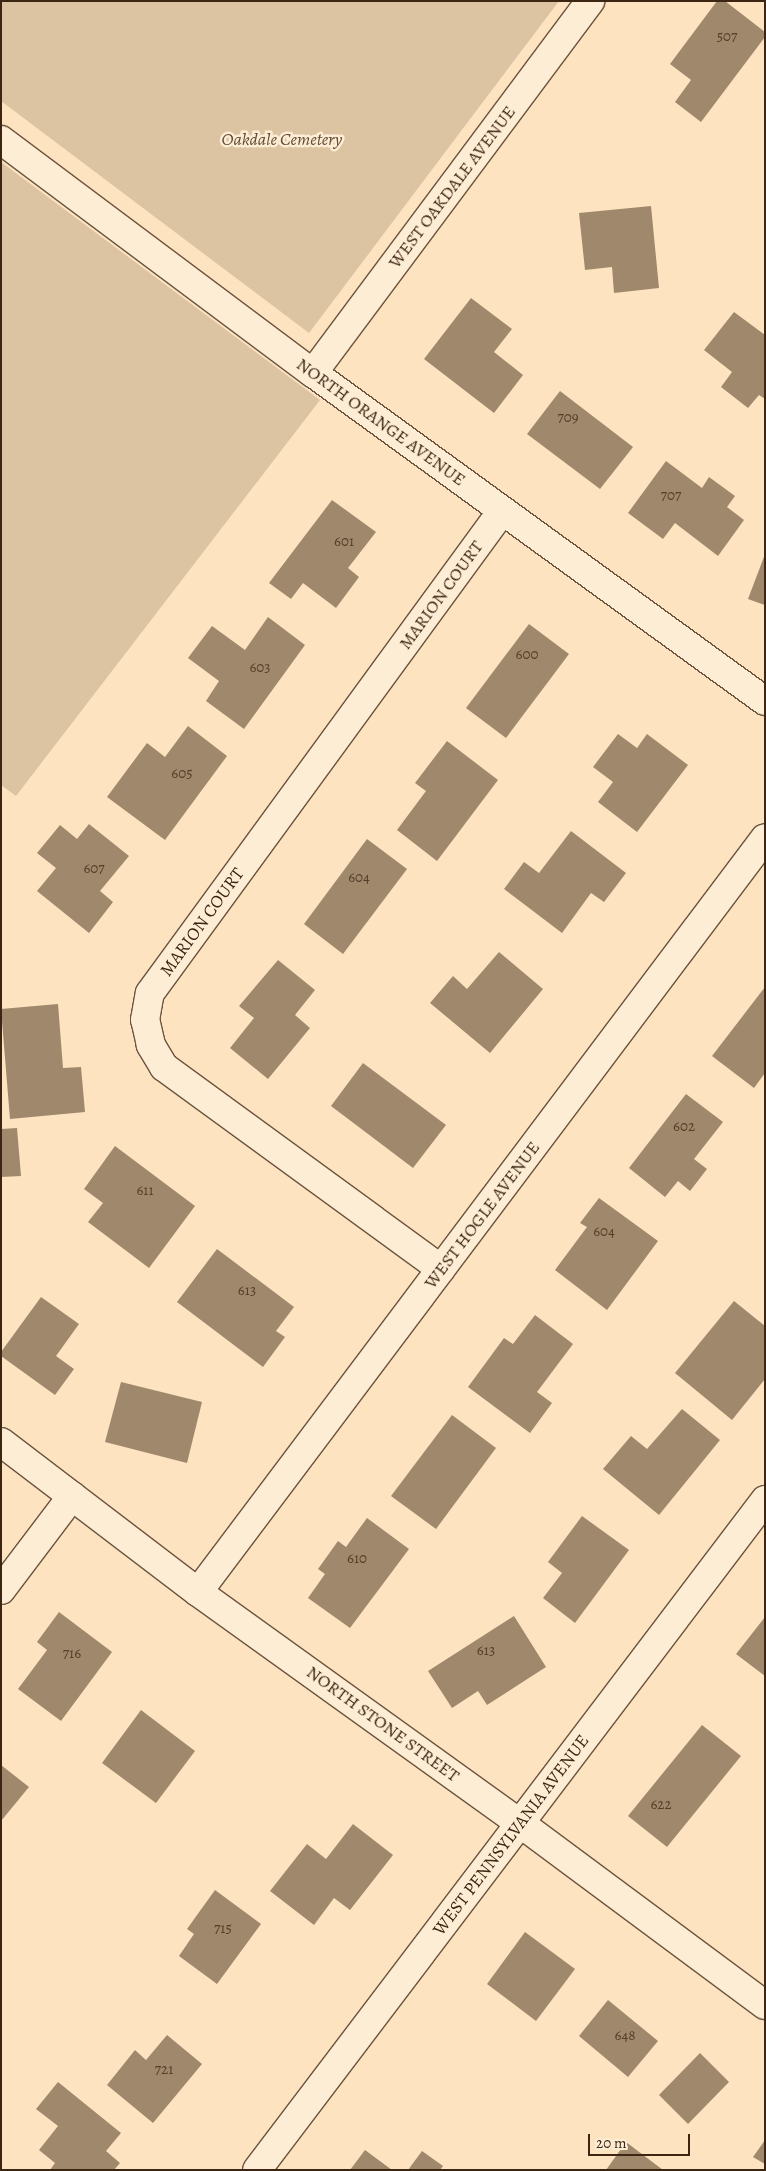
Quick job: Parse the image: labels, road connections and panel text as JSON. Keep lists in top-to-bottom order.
{
  "streets": {
    "street": [
      "WEST OAKDALE AVENUE",
      "NORTH ORANGE AVENUE",
      "MARION COURT",
      "WEST HOGLE AVENUE",
      "NORTH STONE STREET",
      "WEST PENNSYLVANIA AVENUE"
    ]
  },
  "crossings": [
    ["WEST OAKDALE AVENUE", "NORTH ORANGE AVENUE"],
    ["NORTH ORANGE AVENUE", "MARION COURT"],
    ["MARION COURT", "WEST HOGLE AVENUE"],
    ["WEST HOGLE AVENUE", "NORTH STONE STREET"],
    ["NORTH STONE STREET", "WEST PENNSYLVANIA AVENUE"]
  ],
  "parks": ["Oakdale Cemetery"],
  "house_numbers": [
    "507",
    "709",
    "707",
    "601",
    "600",
    "603",
    "605",
    "607",
    "604",
    "602",
    "611",
    "604",
    "613",
    "610",
    "613",
    "716",
    "622",
    "715",
    "648",
    "721"
  ],
  "scale_bar": "20 m"
}
